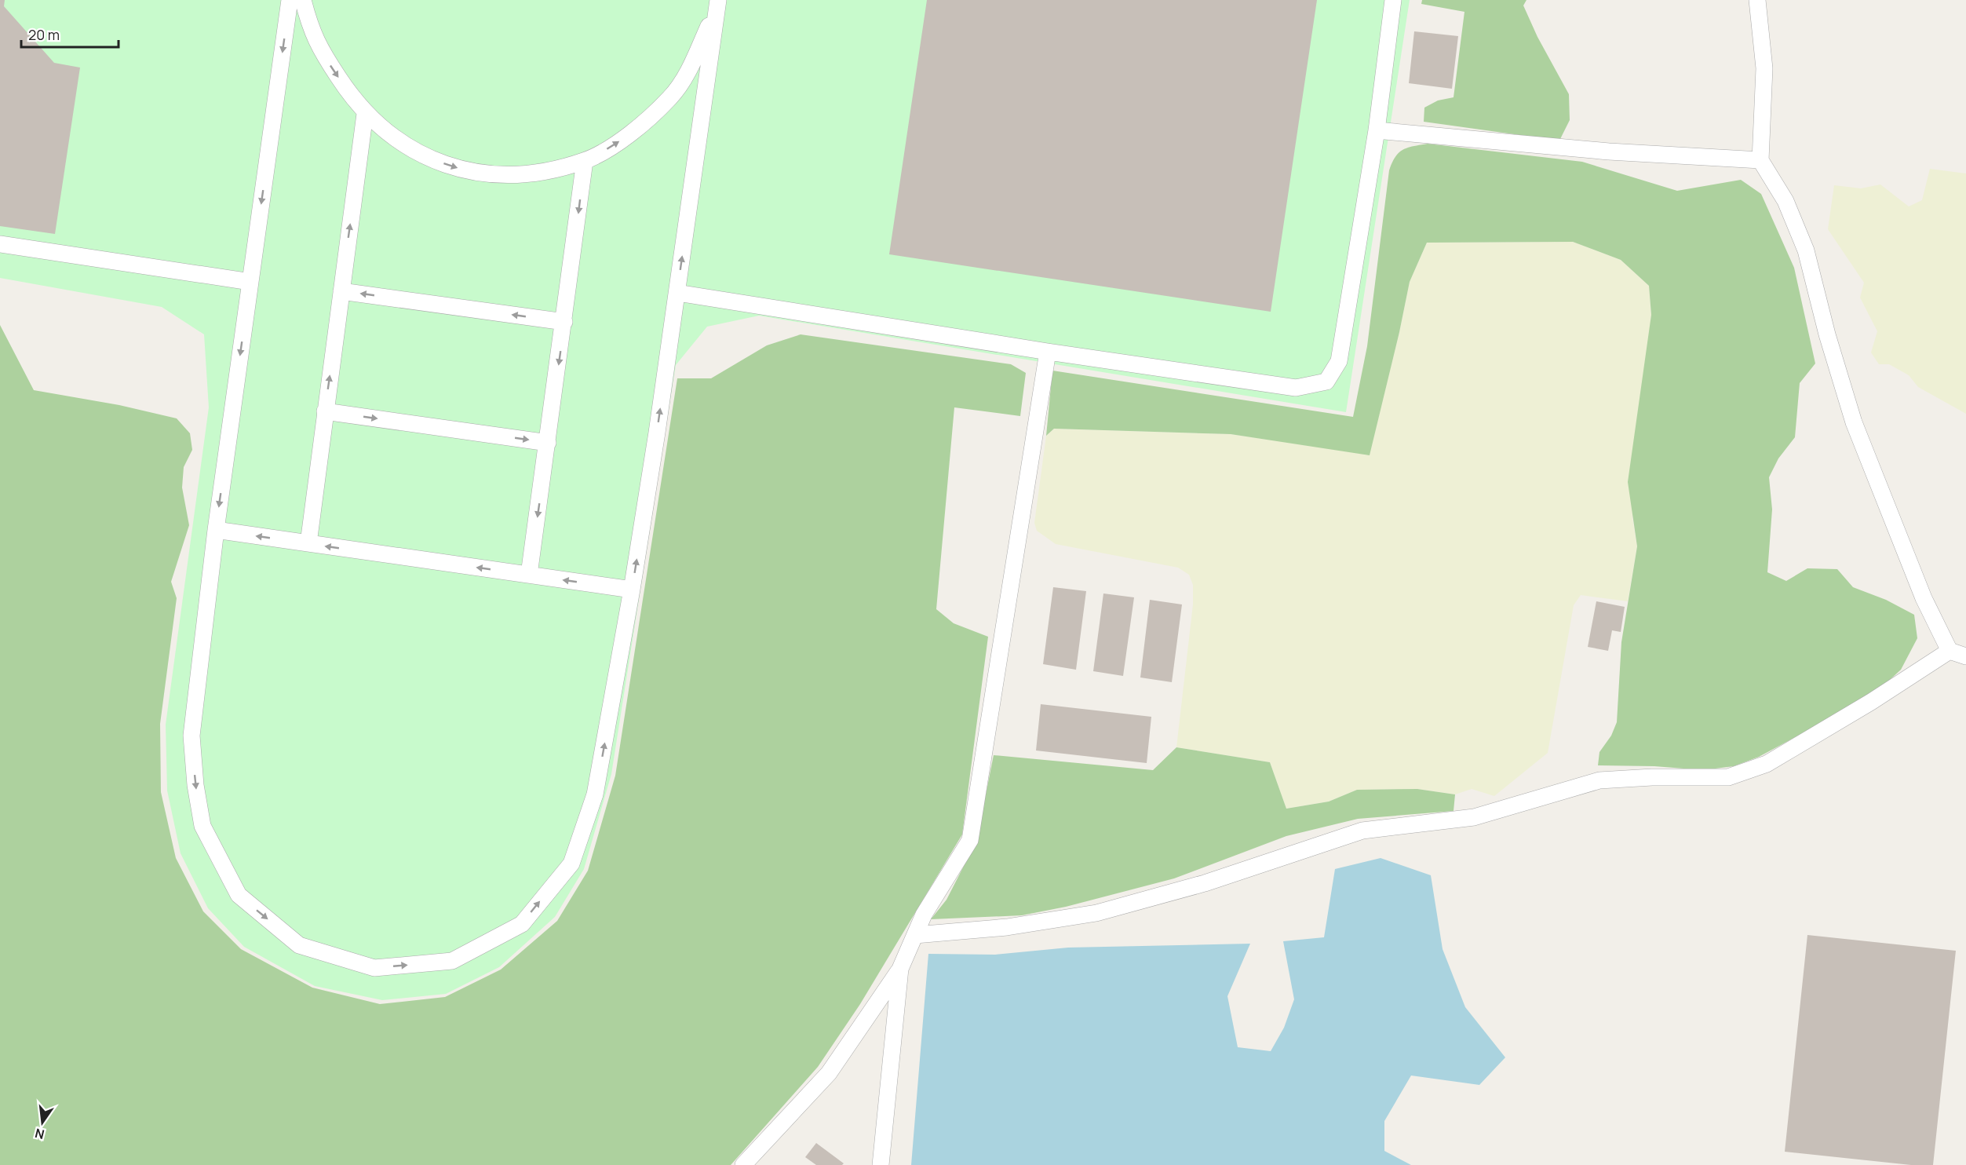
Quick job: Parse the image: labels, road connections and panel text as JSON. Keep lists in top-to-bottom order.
{
  "scale_bar": "20 m",
  "north": "bottom"
}
